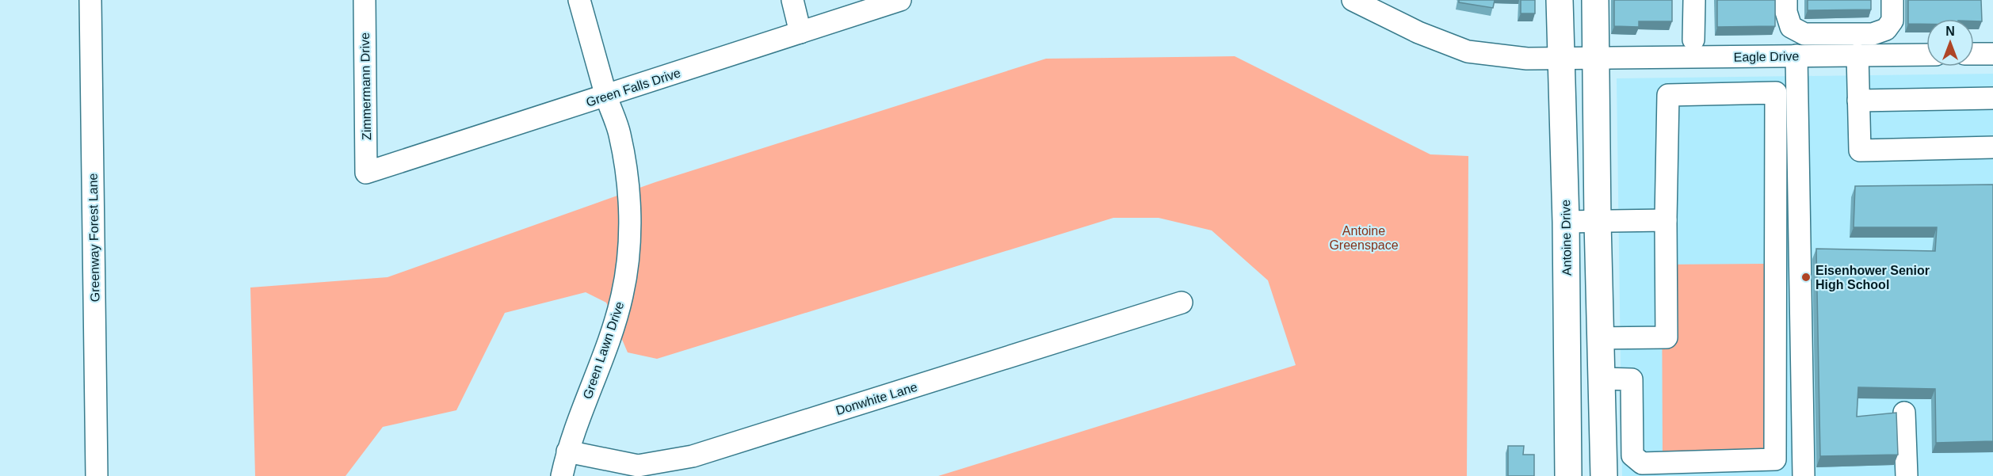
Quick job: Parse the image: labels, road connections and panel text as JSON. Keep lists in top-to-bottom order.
{
  "streets": {
    "main road": ["Antoine Drive"],
    "street": [
      "Eagle Drive",
      "Zimmermann Drive",
      "Green Falls Drive",
      "Greenway Forest Lane",
      "Green Lawn Drive",
      "Donwhite Lane"
    ]
  },
  "crossings": [
    ["Zimmermann Drive", "Green Falls Drive"],
    ["Green Falls Drive", "Green Lawn Drive"],
    ["Green Lawn Drive", "Donwhite Lane"]
  ],
  "parks": ["Antoine Greenspace"],
  "places": ["Eisenhower Senior High School"],
  "north": "top"
}
